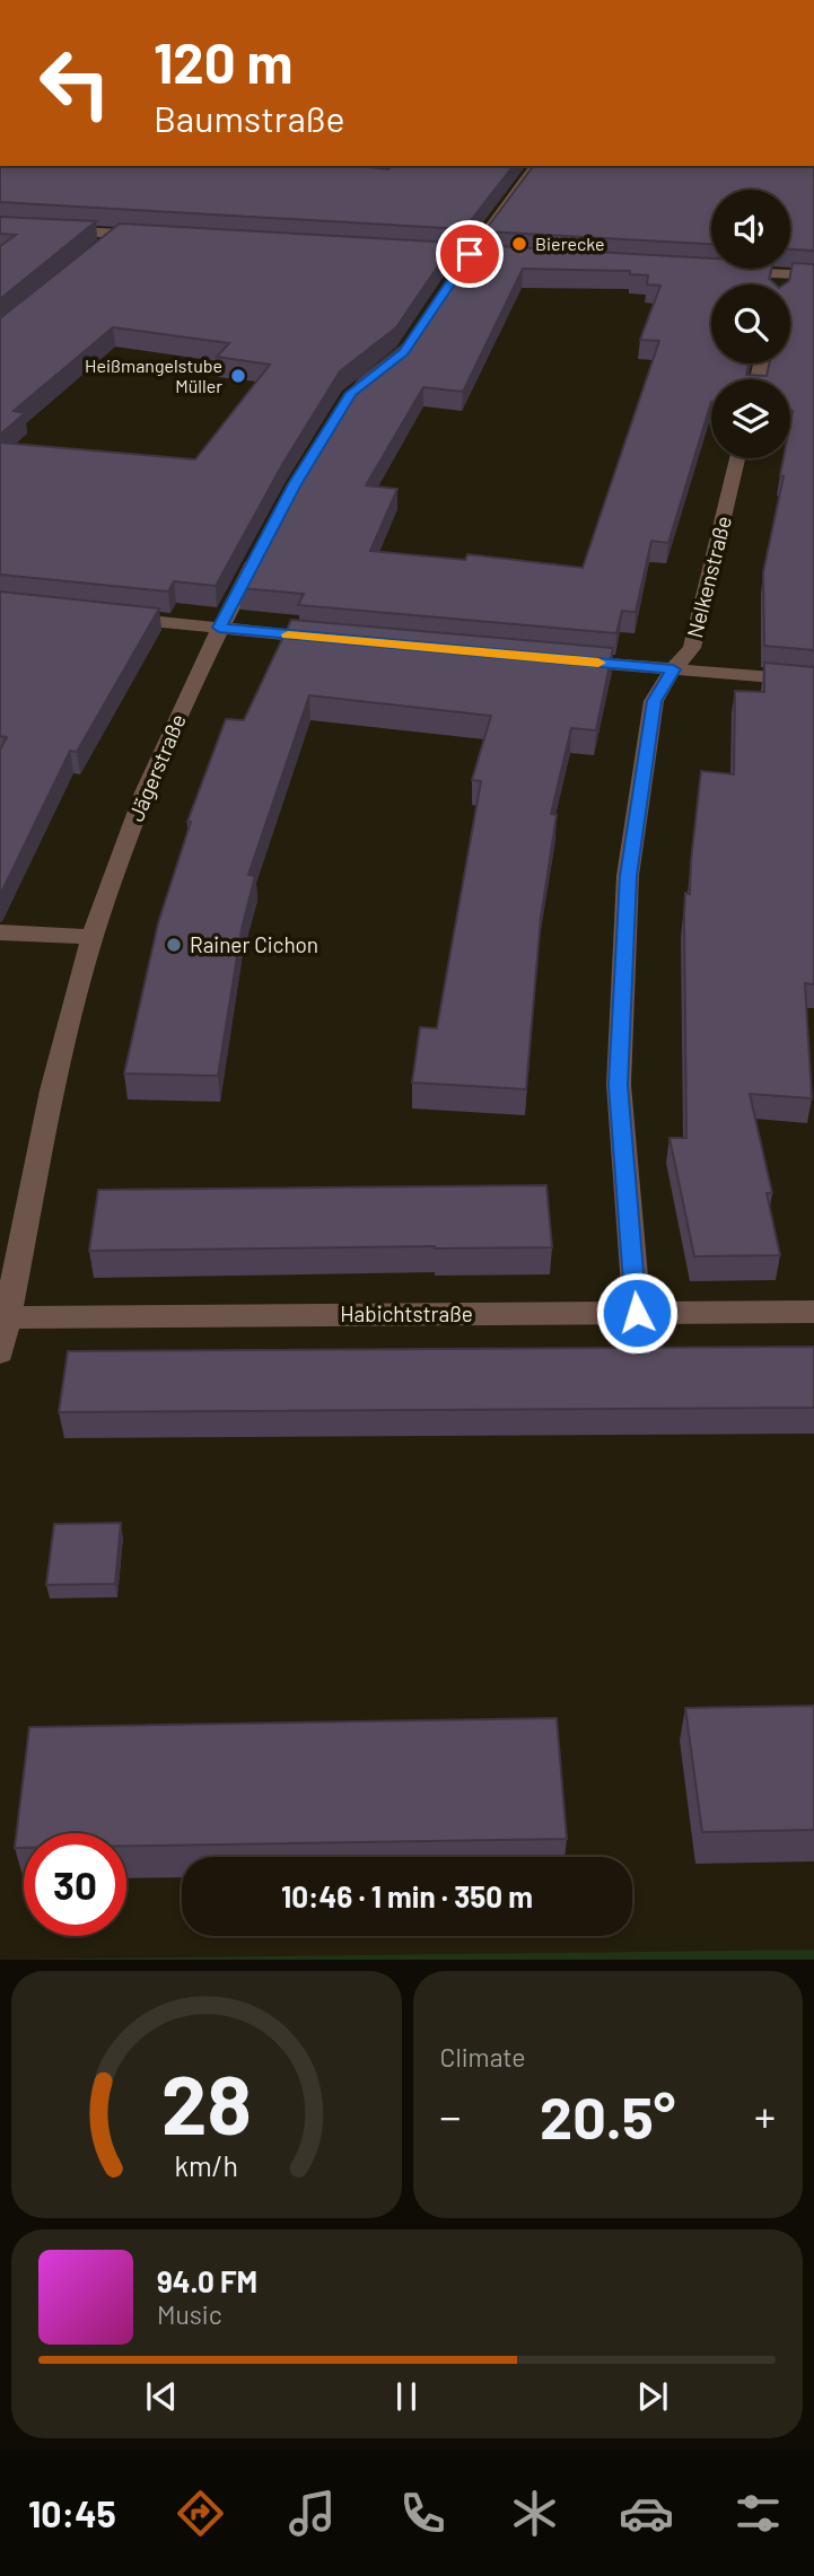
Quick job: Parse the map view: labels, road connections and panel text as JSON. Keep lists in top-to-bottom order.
{
  "streets": {
    "street": ["Nelkenstraße", "Jägerstraße", "Habichtstraße"]
  },
  "crossings": [
    ["Nelkenstraße", "Habichtstraße"],
    ["Jägerstraße", "Habichtstraße"]
  ],
  "places": ["Bierecke", "Heißmangelstube Müller", "Rainer Cichon"],
  "page": {
    "turn": ["120 m", "Baumstraße"],
    "limit": "30",
    "trip": "10:46 · 1 min · 350 m",
    "tile": "Climate",
    "heat": ["−", "20.5°", "+"],
    "song": ["94.0 FM", "Music"],
    "tabs": "10:45",
    "gauge": ["28", "km/h"]
  }
}
